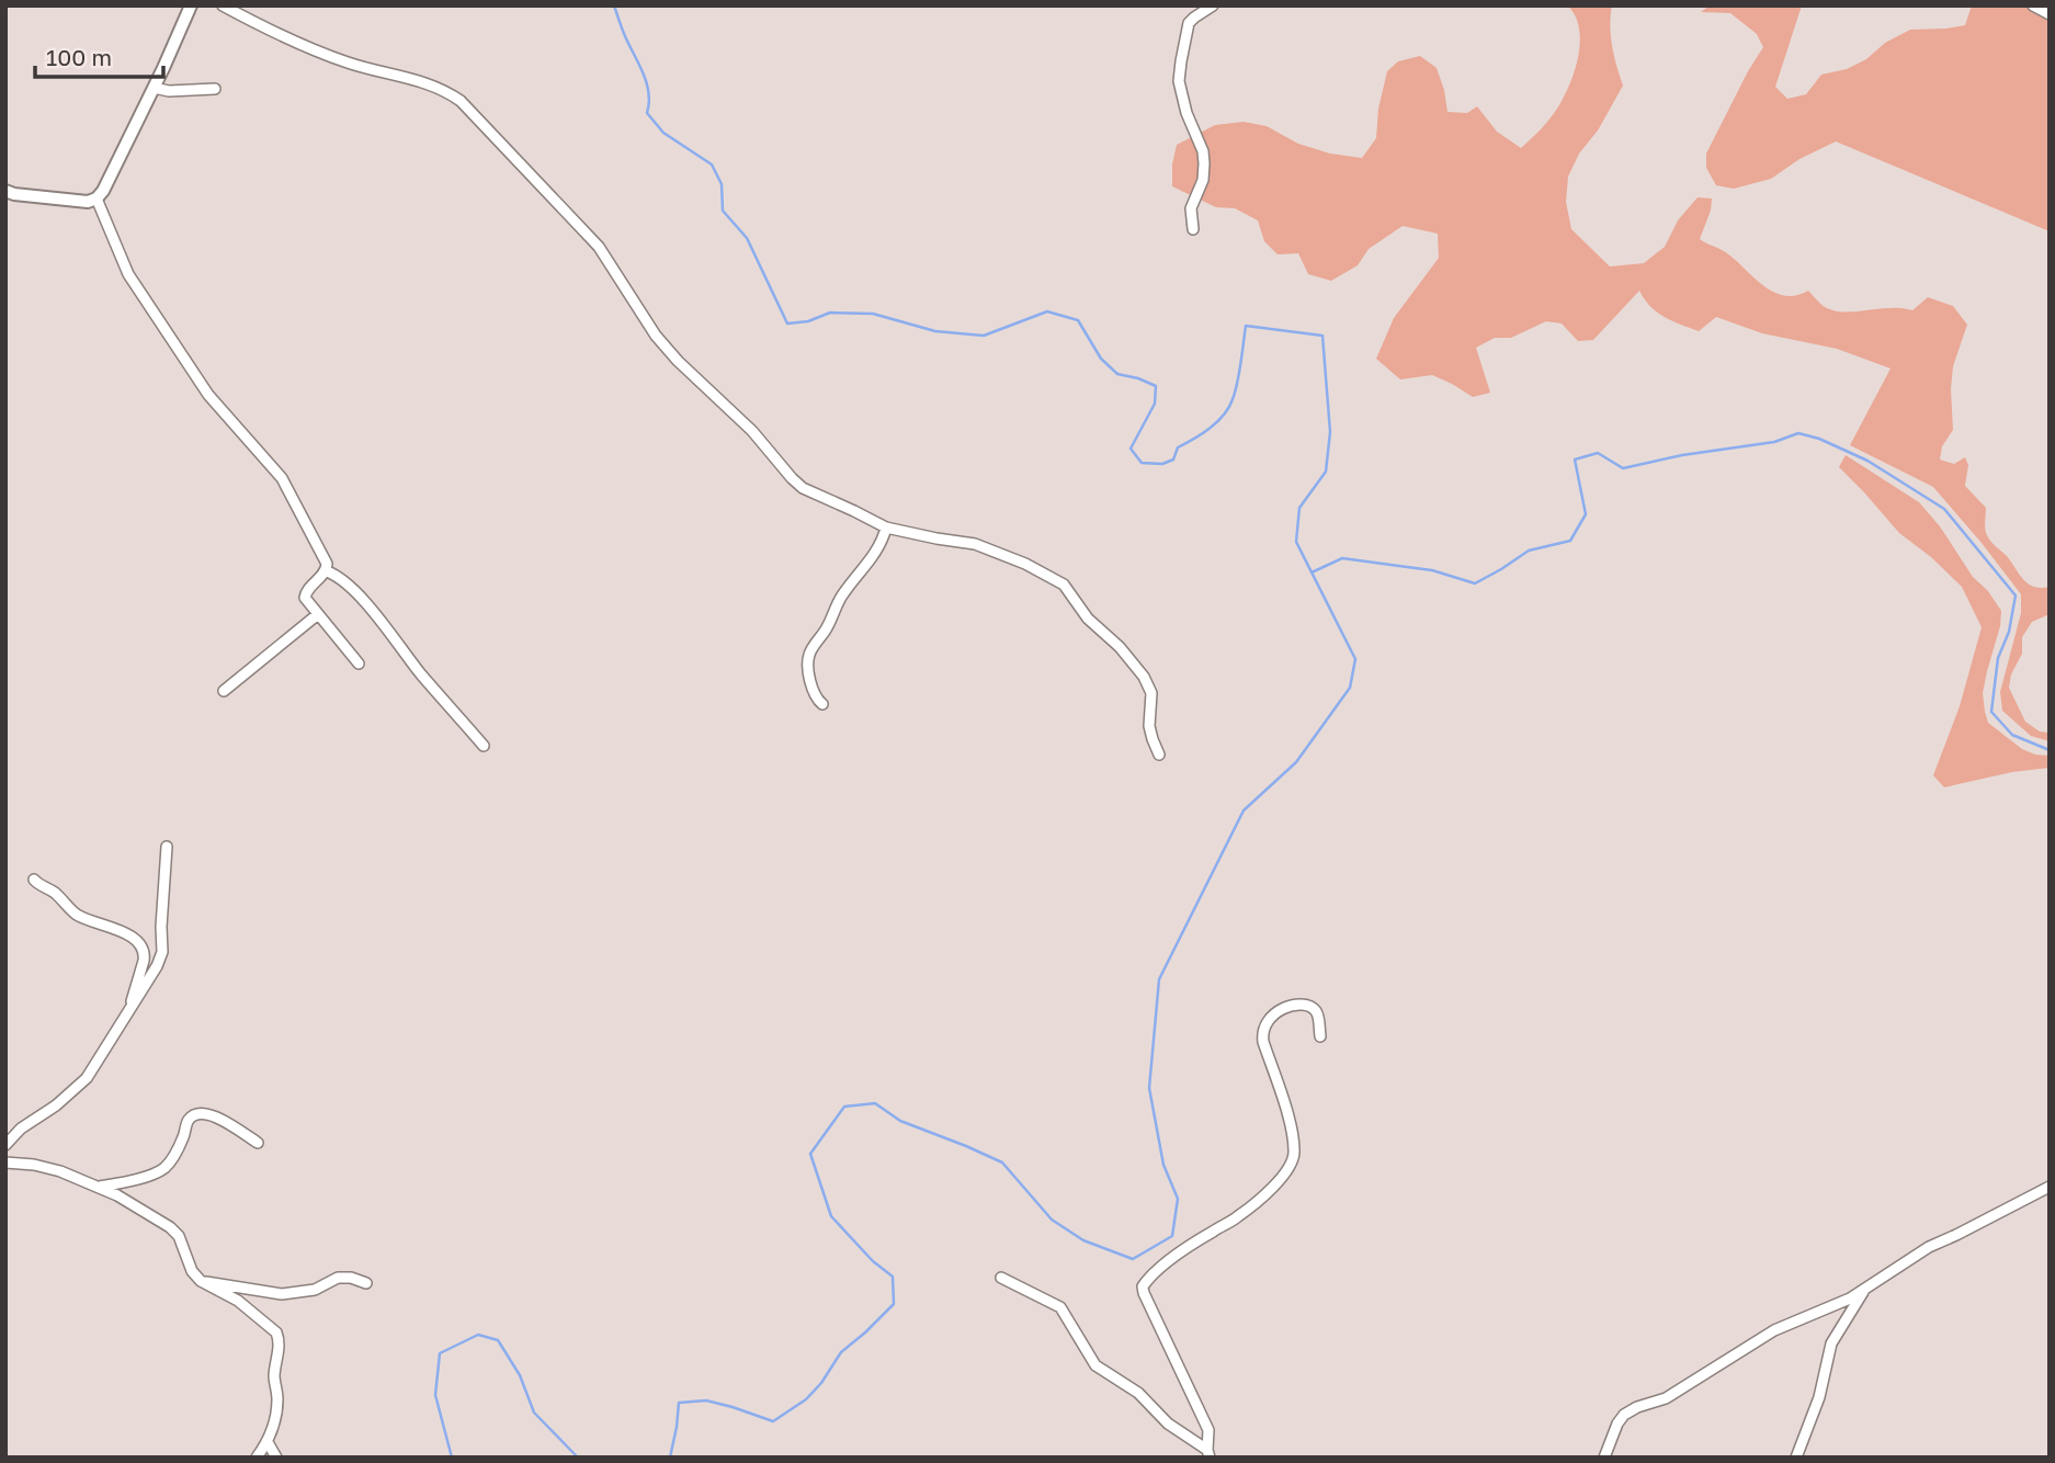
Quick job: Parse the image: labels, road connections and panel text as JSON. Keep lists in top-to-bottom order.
{
  "scale_bar": "100 m"
}
